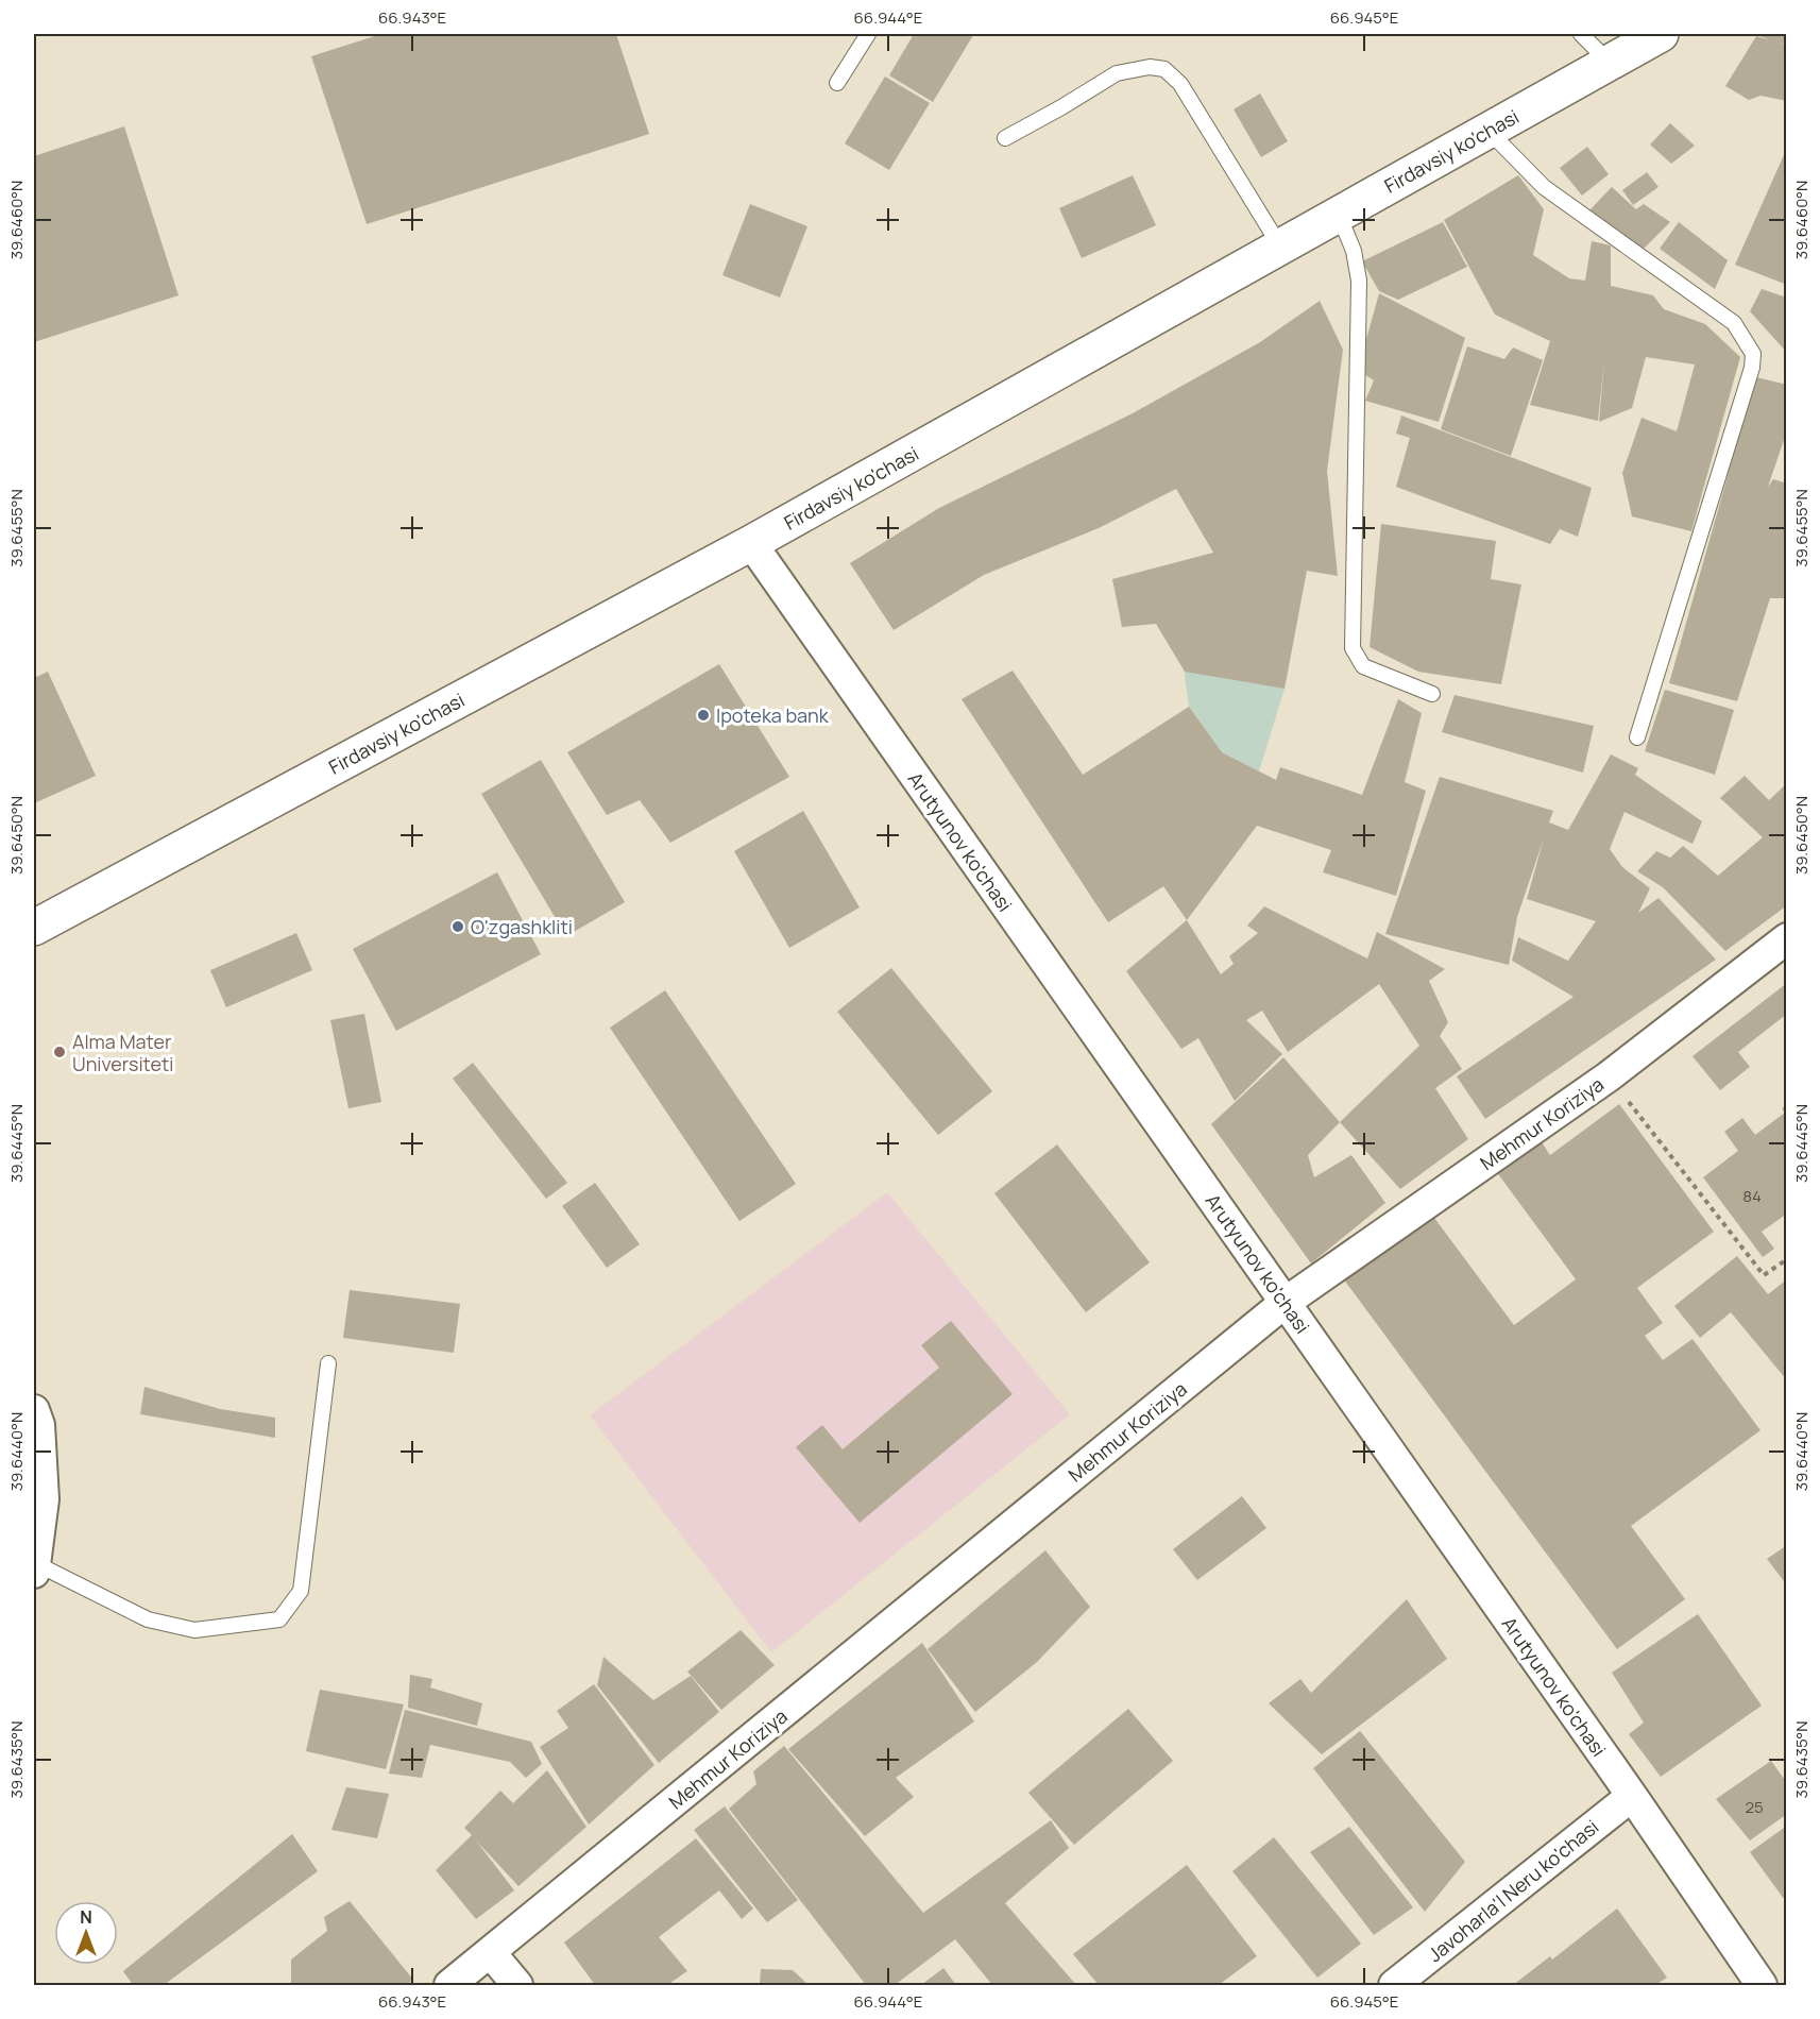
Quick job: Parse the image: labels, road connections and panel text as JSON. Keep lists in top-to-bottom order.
{
  "streets": {
    "main road": ["Firdavsiy ko'chasi"],
    "street": ["Arutyunov ko'chasi", "Mehmur Koriziya", "Javoharla'l Neru ko'chasi"]
  },
  "crossings": [
    ["Firdavsiy ko'chasi", "Arutyunov ko'chasi"],
    ["Arutyunov ko'chasi", "Mehmur Koriziya"],
    ["Arutyunov ko'chasi", "Javoharla'l Neru ko'chasi"]
  ],
  "places": ["Ipoteka bank", "O'zgashkliti", "Alma Mater Universiteti"],
  "house_numbers": ["84", "25"],
  "north": "top",
  "coordinates": [
    "66.943°E",
    "66.944°E",
    "66.945°E",
    "39.6460°N",
    "39.6455°N",
    "39.6450°N",
    "39.6445°N",
    "39.6440°N",
    "39.6435°N"
  ]
}
